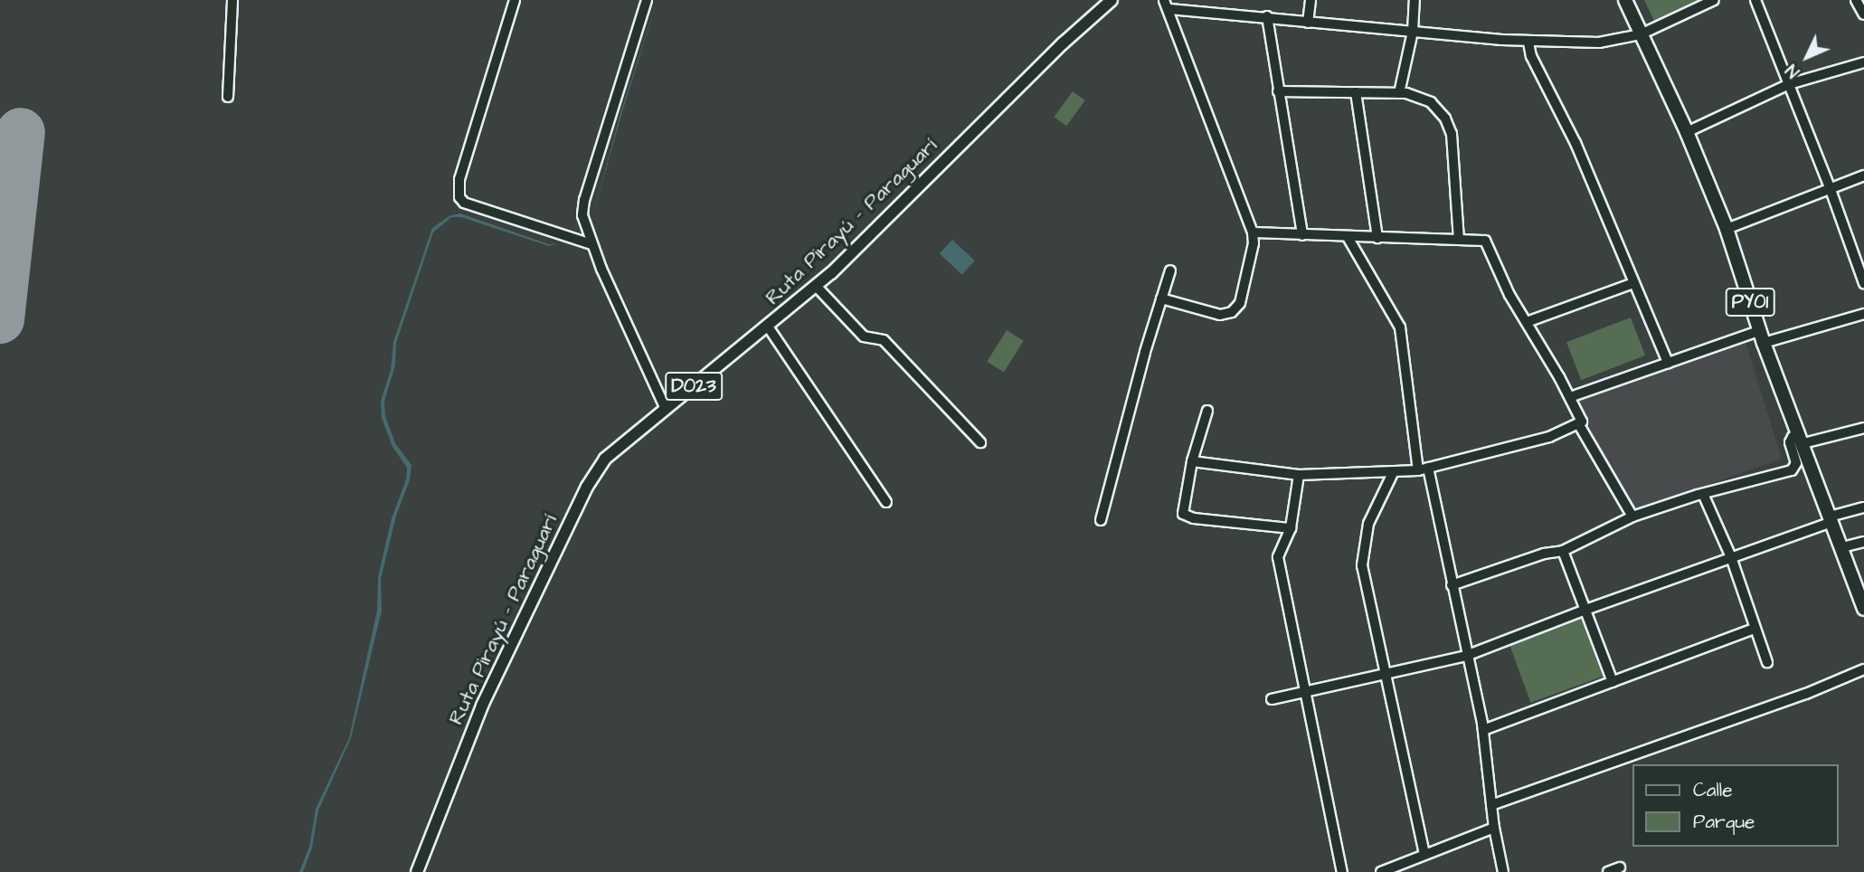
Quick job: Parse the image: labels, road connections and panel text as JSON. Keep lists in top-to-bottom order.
{
  "streets": {
    "highway": ["PY01"],
    "main road": ["Ruta Pirayú - Paraguarí", "D023"]
  },
  "legend": ["Calle", "Parque"],
  "north": "bottom left"
}
